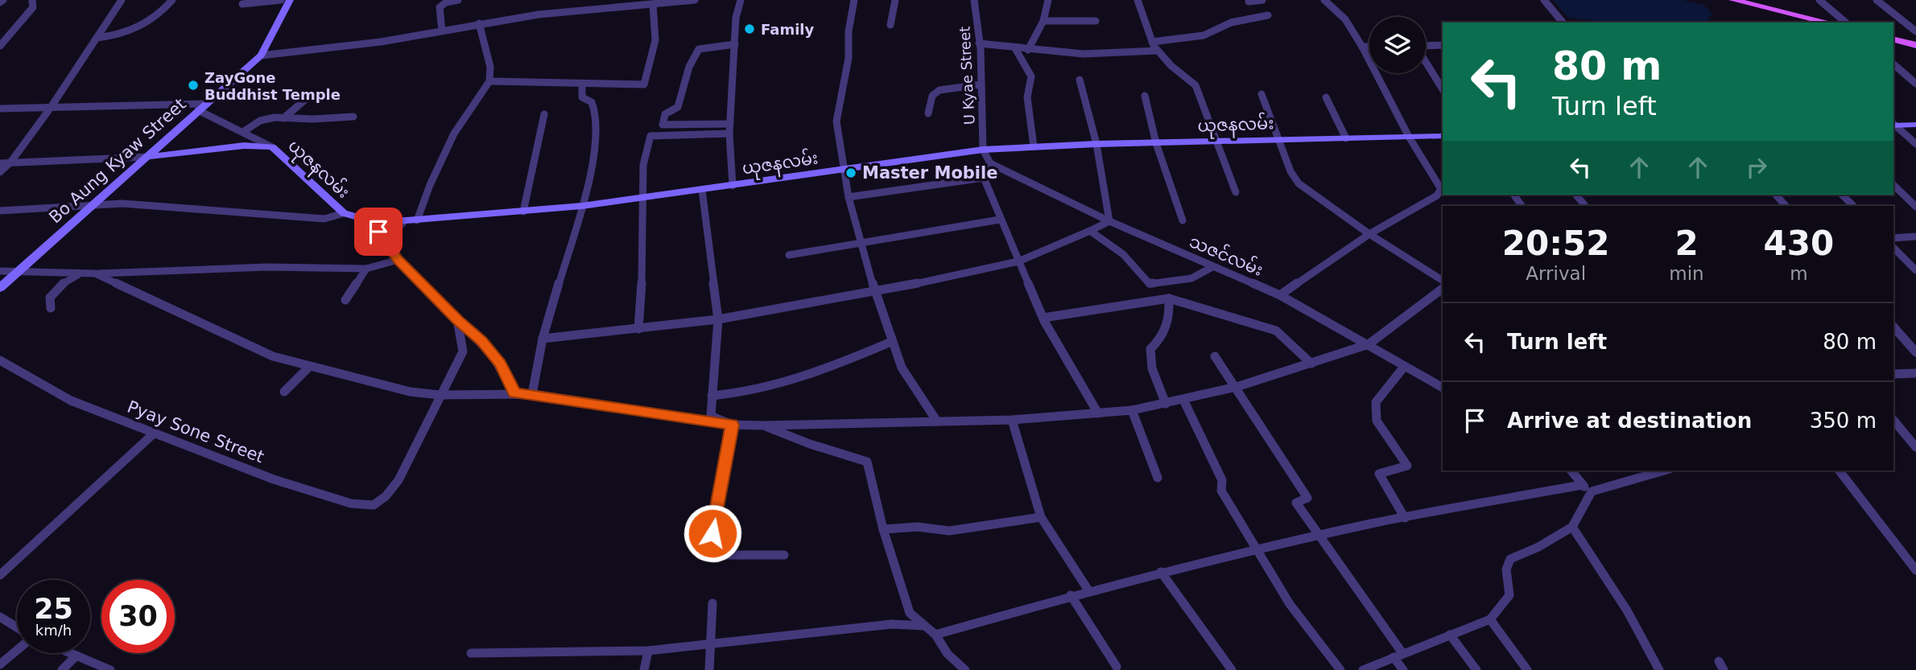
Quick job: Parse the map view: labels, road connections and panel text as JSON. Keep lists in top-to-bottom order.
{
  "streets": {
    "street": [
      "U Kyae Street",
      "ယုဇနလမ်း",
      "Bo Aung Kyaw Street",
      "သဇင်လမ်း",
      "Pyay Sone Street"
    ]
  },
  "crossings": [
    ["U Kyae Street", "ယုဇနလမ်း"],
    ["ယုဇနလမ်း", "Bo Aung Kyaw Street"]
  ],
  "places": ["Family", "ZayGone Buddhist Temple", "Master Mobile"],
  "page": {
    "turn": ["80 m", "Turn left"],
    "eta": [
      "20:52",
      "Arrival",
      "2",
      "min",
      "430",
      "m"
    ],
    "list": [
      {
        "name": "Turn left",
        "value": "80 m"
      },
      {
        "name": "Arrive at destination",
        "value": "350 m"
      }
    ],
    "speed": "25 km/h",
    "limit": "30"
  }
}
